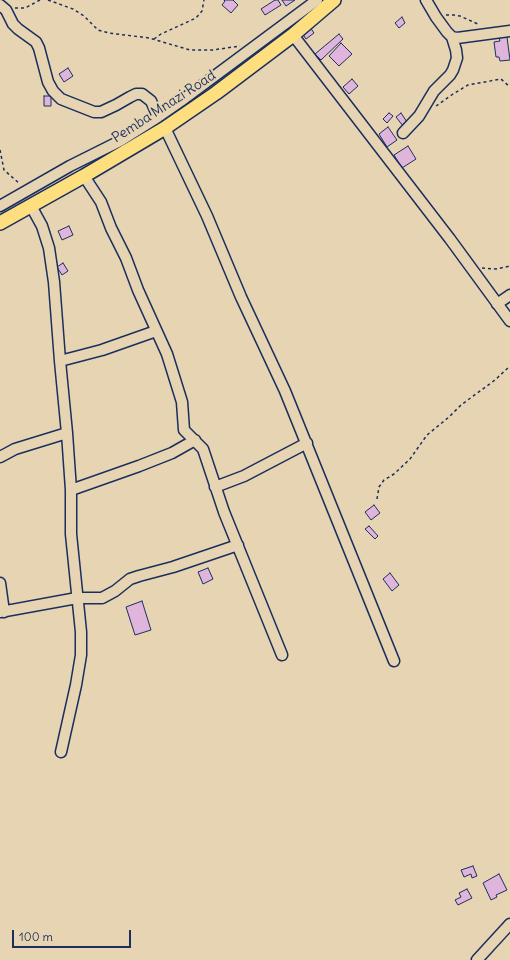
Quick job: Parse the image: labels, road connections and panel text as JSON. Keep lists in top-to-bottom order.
{
  "streets": {
    "main road": ["Pemba Mnazi Road"]
  },
  "scale_bar": "100 m"
}
